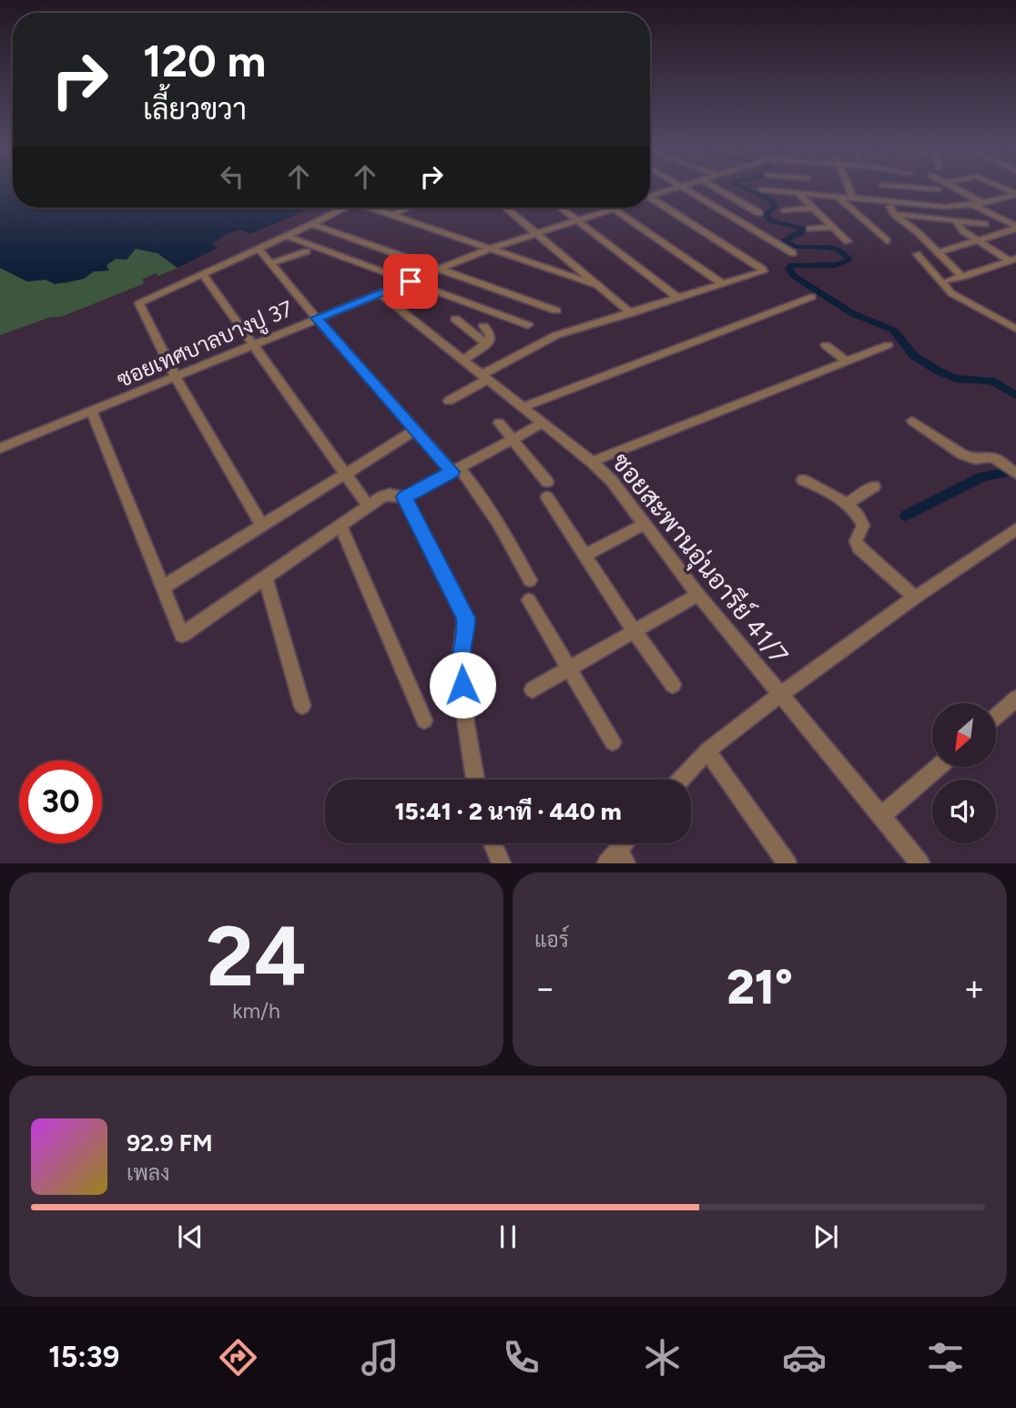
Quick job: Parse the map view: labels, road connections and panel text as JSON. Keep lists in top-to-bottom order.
{
  "streets": {
    "street": ["ซอยเทศบาลบางปู 37", "ซอยสะพานอุ่นอารีย์ 41/7"]
  },
  "crossings": [
    ["ซอยเทศบาลบางปู 37", "ซอยสะพานอุ่นอารีย์ 41/7"]
  ],
  "north": "bottom left",
  "page": {
    "turn": ["120 m", "เลี้ยวขวา"],
    "limit": "30",
    "trip": "15:41 · 2 นาที · 440 m",
    "tile": [
      ["24", "km/h"],
      "แอร์"
    ],
    "heat": ["−", "21°", "+"],
    "song": ["92.9 FM", "เพลง"],
    "tabs": "15:39"
  }
}
